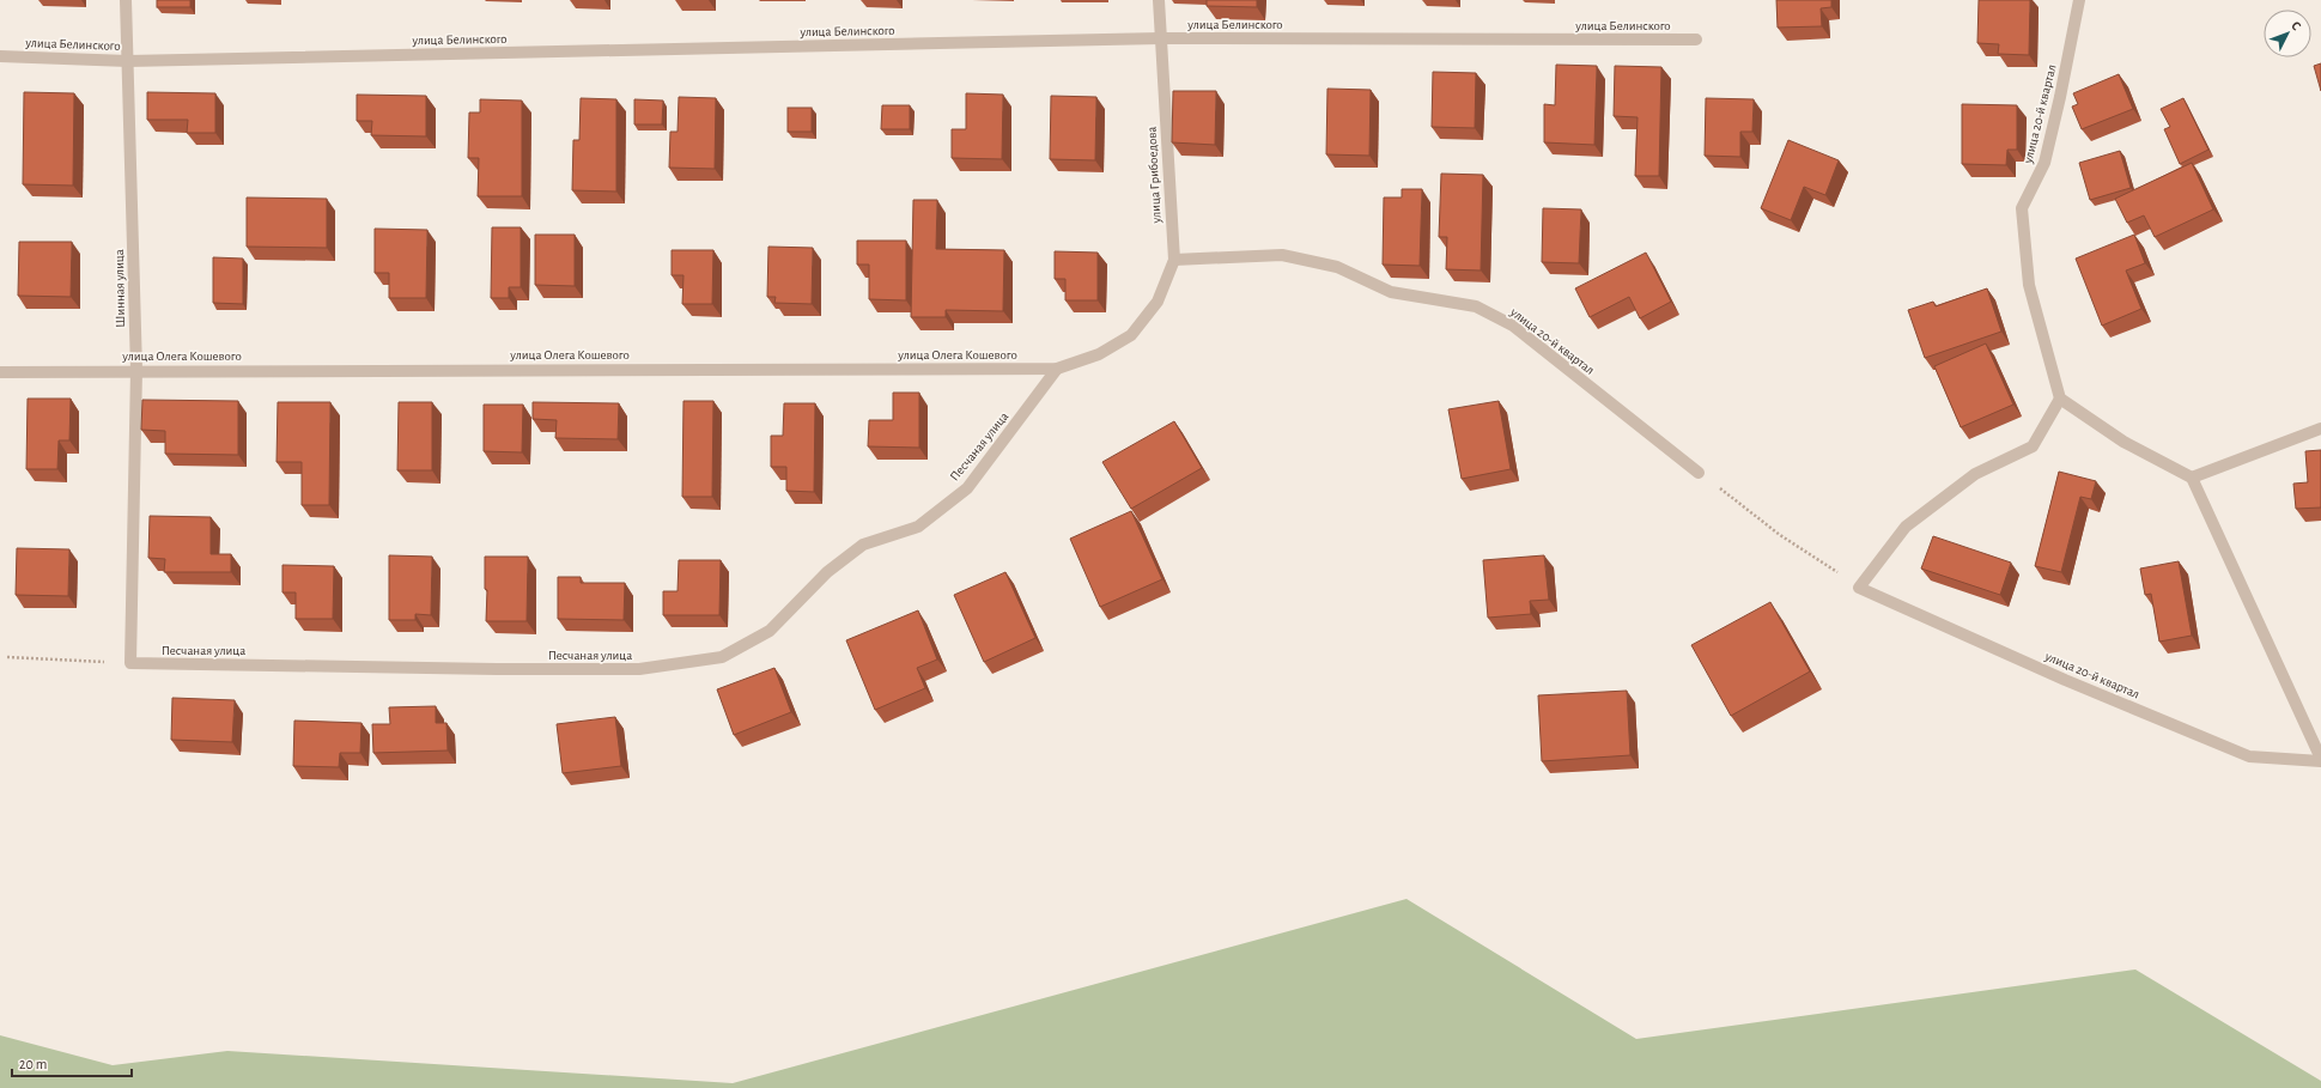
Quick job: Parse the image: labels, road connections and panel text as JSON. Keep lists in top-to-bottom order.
{
  "streets": {
    "street": [
      "улица Белинского",
      "улица 20-й квартал",
      "улица Грибоедова",
      "Шинная улица",
      "улица Олега Кошевого",
      "Песчаная улица"
    ]
  },
  "crossings": [
    ["улица Белинского", "улица Грибоедова"],
    ["улица Белинского", "Шинная улица"],
    ["улица 20-й квартал", "улица Грибоедова"],
    ["улица Грибоедова", "улица Олега Кошевого"],
    ["Шинная улица", "улица Олега Кошевого"],
    ["Шинная улица", "Песчаная улица"],
    ["улица Олега Кошевого", "Песчаная улица"]
  ],
  "scale_bar": "20 m",
  "north": "top right"
}
